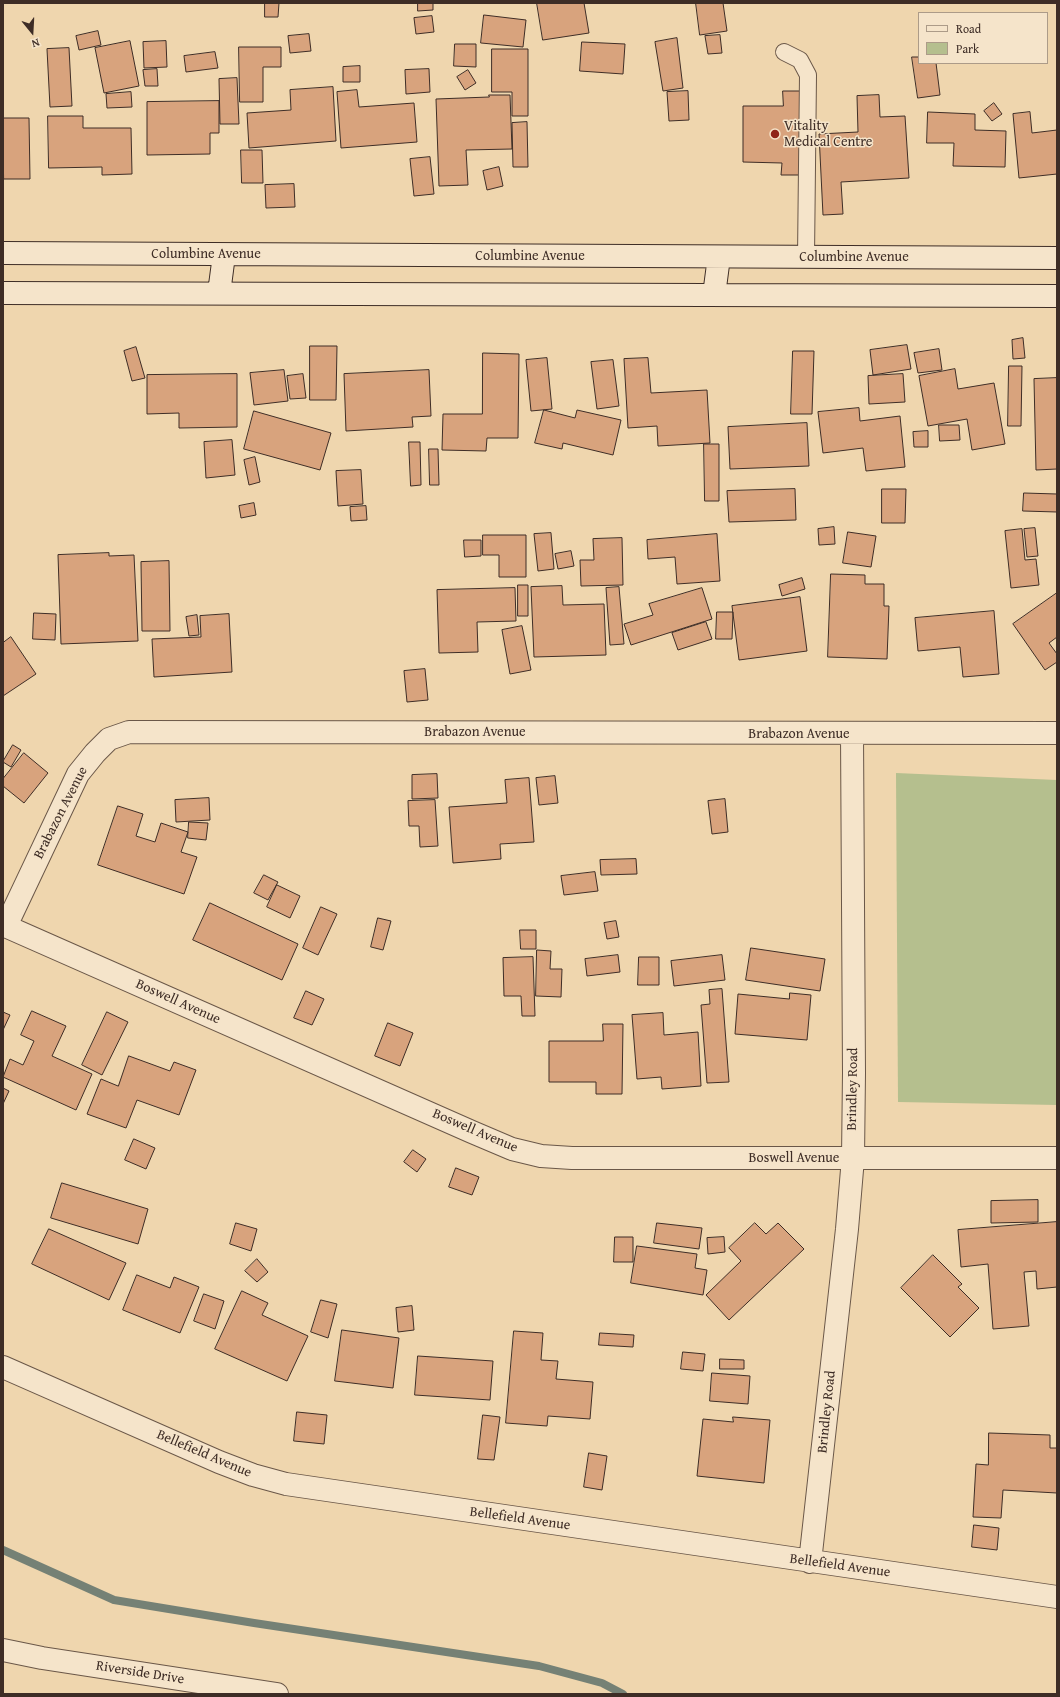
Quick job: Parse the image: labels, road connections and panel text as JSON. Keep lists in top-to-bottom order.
{
  "streets": {
    "street": [
      "Columbine Avenue",
      "Brabazon Avenue",
      "Boswell Avenue",
      "Brindley Road",
      "Bellefield Avenue",
      "Riverside Drive"
    ]
  },
  "crossings": [
    ["Brabazon Avenue", "Boswell Avenue"],
    ["Brabazon Avenue", "Brindley Road"],
    ["Boswell Avenue", "Brindley Road"],
    ["Brindley Road", "Bellefield Avenue"]
  ],
  "places": ["Vitality Medical Centre"],
  "legend": ["Road", "Park"],
  "north": "bottom"
}
